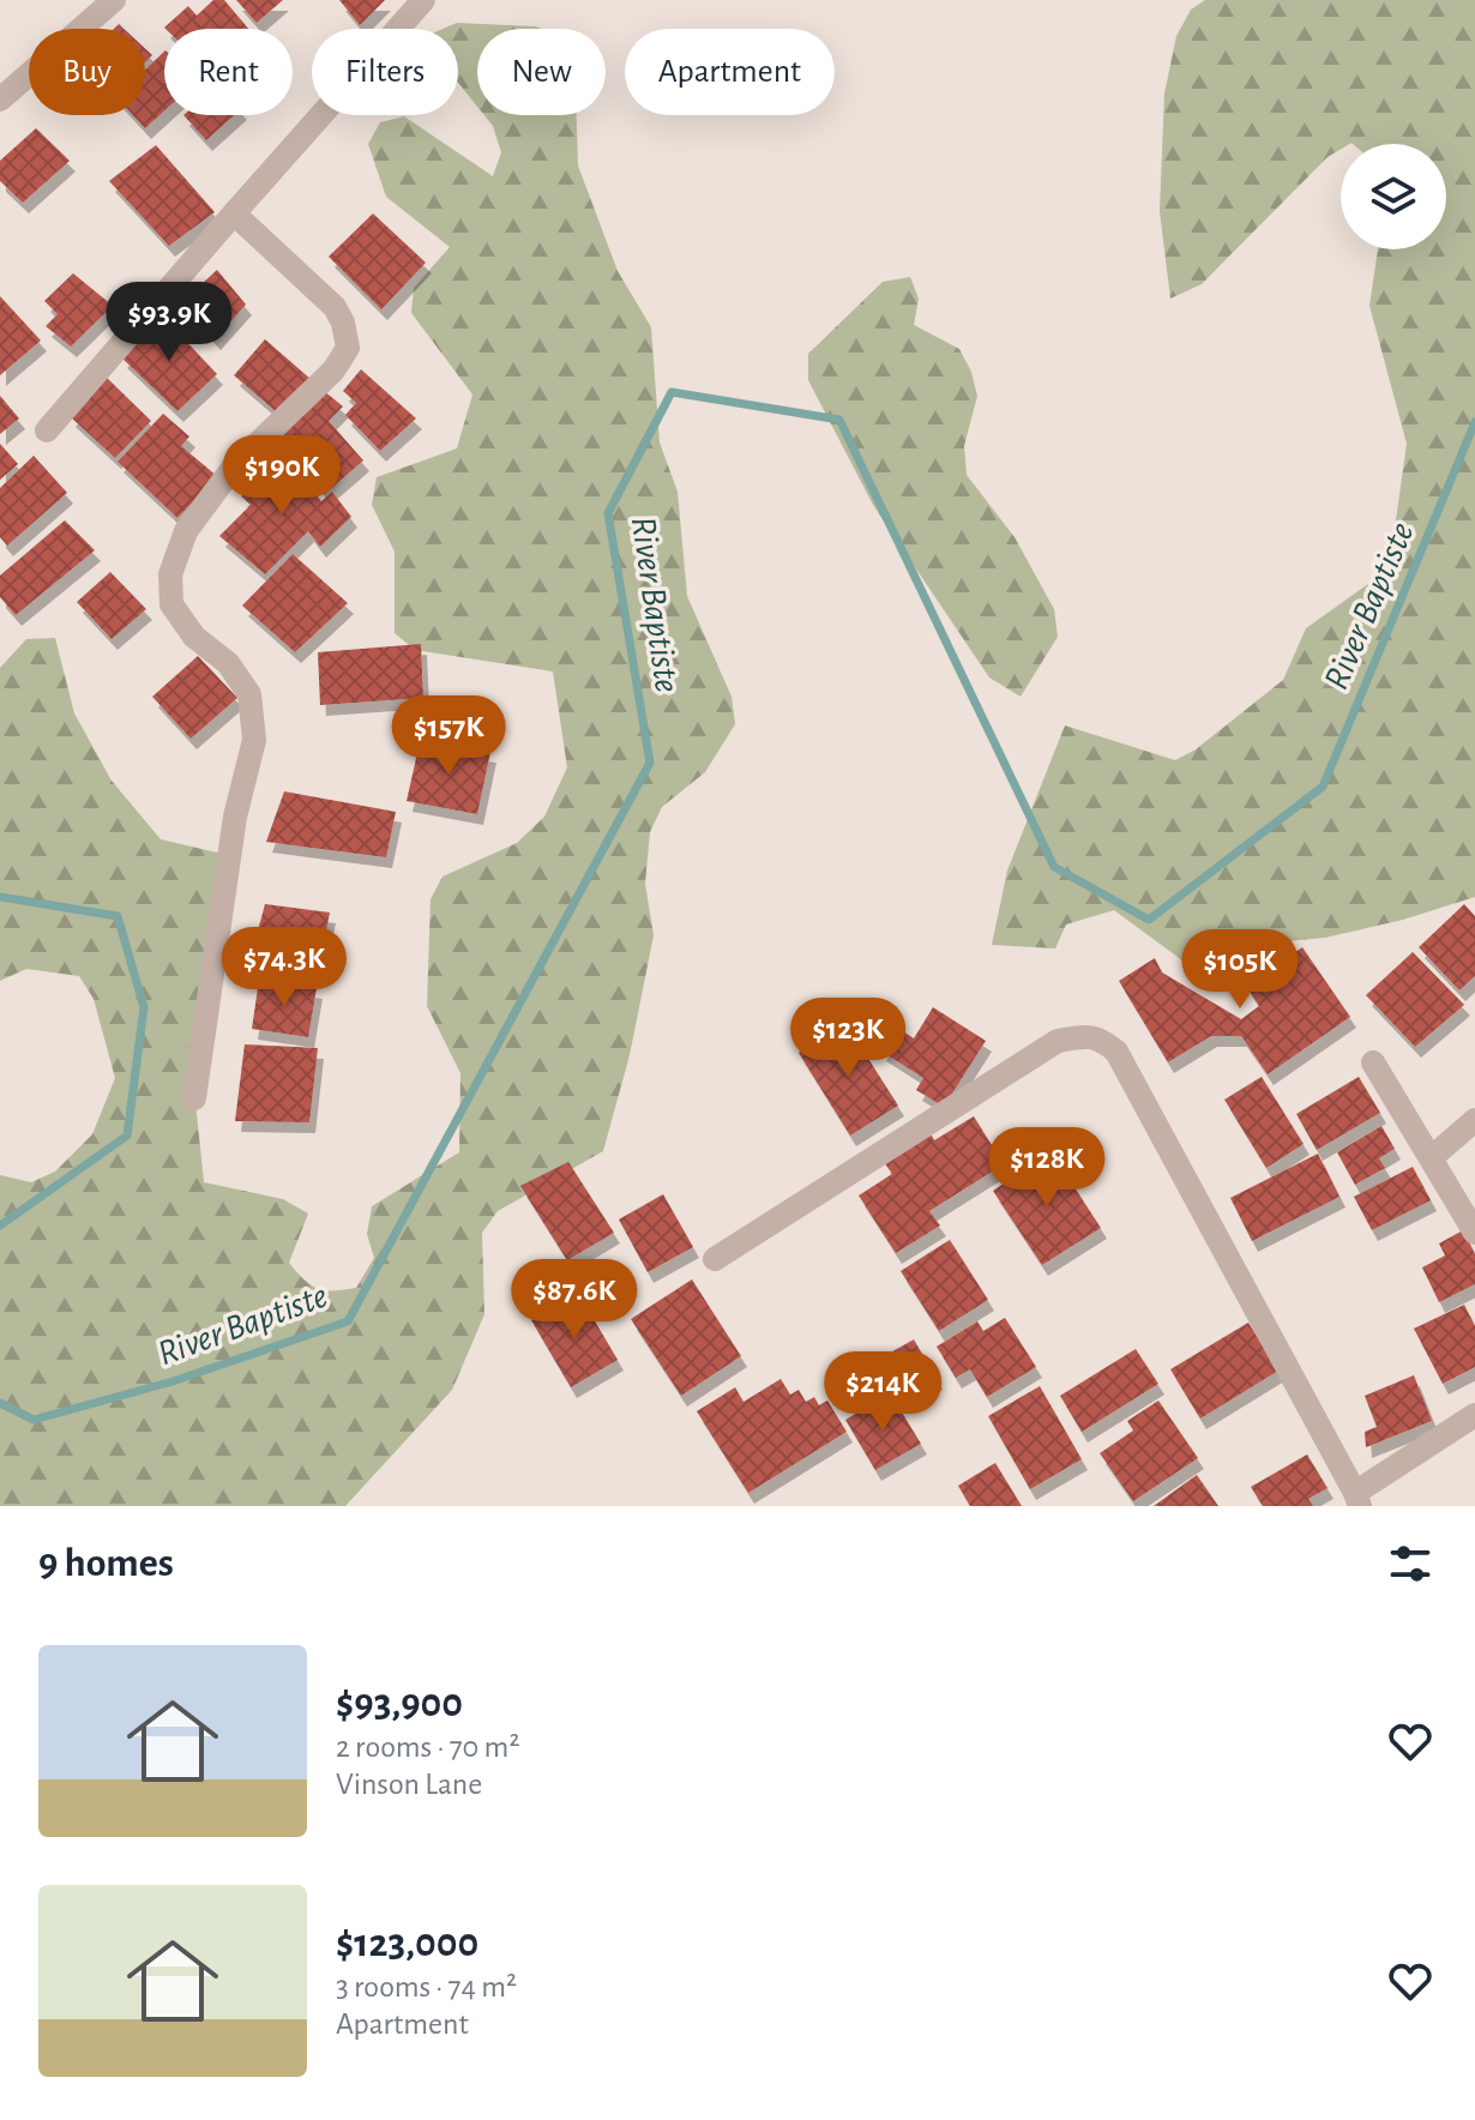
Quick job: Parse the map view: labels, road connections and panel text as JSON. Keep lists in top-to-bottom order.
{
  "water": ["River Baptiste"],
  "page": {
    "chip": [
      "Buy",
      "Rent",
      "Filters",
      "New",
      "Apartment"
    ],
    "price": [
      "$93.9K",
      "$190K",
      "$157K",
      "$74.3K",
      "$105K",
      "$123K",
      "$128K",
      "$87.6K",
      "$214K"
    ],
    "heading": "9 homes",
    "list": [
      {
        "name": "$93,900",
        "note": "2 rooms · 70 m² · Vinson Lane"
      },
      {
        "name": "$123,000",
        "note": "3 rooms · 74 m² · Apartment"
      }
    ]
  }
}
